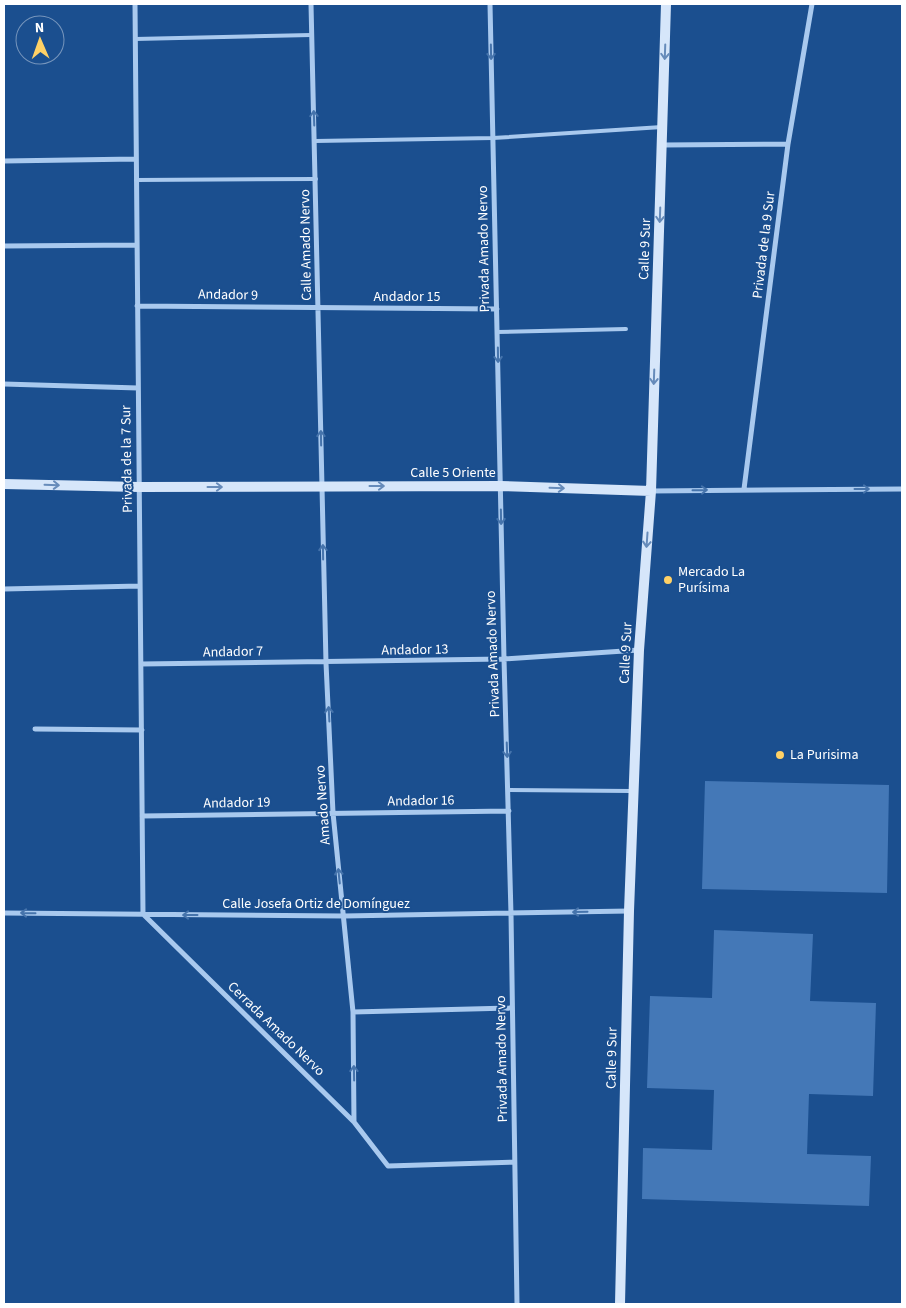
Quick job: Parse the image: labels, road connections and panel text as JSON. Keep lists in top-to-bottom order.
{
  "streets": {
    "main road": ["Calle 9 Sur", "Calle 5 Oriente"],
    "street": [
      "Calle Amado Nervo",
      "Privada de la 9 Sur",
      "Privada Amado Nervo",
      "Andador 9",
      "Andador 15",
      "Privada de la 7 Sur",
      "Andador 13",
      "Andador 7",
      "Andador 16",
      "Andador 19",
      "Amado Nervo",
      "Calle Josefa Ortiz de Domínguez",
      "Cerrada Amado Nervo"
    ]
  },
  "crossings": [
    ["Calle Amado Nervo", "Andador 9"],
    ["Calle Amado Nervo", "Andador 15"],
    ["Calle Amado Nervo", "Calle 5 Oriente"],
    ["Calle Amado Nervo", "Amado Nervo"],
    ["Privada de la 9 Sur", "Calle 5 Oriente"],
    ["Privada Amado Nervo", "Andador 15"],
    ["Privada Amado Nervo", "Calle 5 Oriente"],
    ["Privada Amado Nervo", "Andador 13"],
    ["Privada Amado Nervo", "Andador 16"],
    ["Privada Amado Nervo", "Calle Josefa Ortiz de Domínguez"],
    ["Privada Amado Nervo", "Cerrada Amado Nervo"],
    ["Calle 9 Sur", "Calle 5 Oriente"],
    ["Calle 9 Sur", "Andador 13"],
    ["Calle 9 Sur", "Calle Josefa Ortiz de Domínguez"],
    ["Andador 9", "Andador 15"],
    ["Andador 9", "Privada de la 7 Sur"],
    ["Privada de la 7 Sur", "Calle 5 Oriente"],
    ["Privada de la 7 Sur", "Andador 7"],
    ["Privada de la 7 Sur", "Andador 19"],
    ["Privada de la 7 Sur", "Calle Josefa Ortiz de Domínguez"],
    ["Privada de la 7 Sur", "Cerrada Amado Nervo"],
    ["Calle 5 Oriente", "Amado Nervo"],
    ["Andador 13", "Andador 7"],
    ["Andador 13", "Amado Nervo"],
    ["Andador 7", "Amado Nervo"],
    ["Andador 16", "Andador 19"],
    ["Andador 16", "Amado Nervo"],
    ["Andador 19", "Amado Nervo"],
    ["Amado Nervo", "Calle Josefa Ortiz de Domínguez"],
    ["Amado Nervo", "Cerrada Amado Nervo"],
    ["Calle Josefa Ortiz de Domínguez", "Cerrada Amado Nervo"]
  ],
  "one_way": [
    "Calle Amado Nervo",
    "Privada Amado Nervo",
    "Calle 9 Sur",
    "Calle 5 Oriente",
    "Amado Nervo",
    "Calle Josefa Ortiz de Domínguez"
  ],
  "places": ["Mercado La Purísima", "La Purisima"],
  "north": "top"
}
